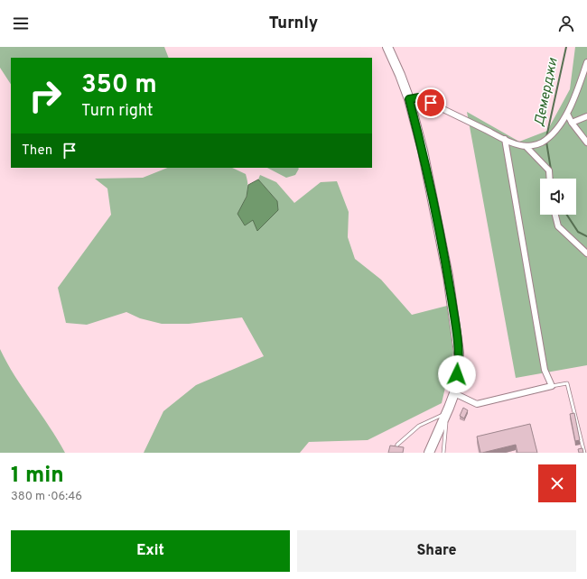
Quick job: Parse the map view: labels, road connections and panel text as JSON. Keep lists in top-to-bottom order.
{
  "water": ["Демерджи"],
  "page": {
    "header": "Turnly",
    "turn": ["350 m", "Turn right"],
    "then": "Then",
    "heading": ["1 min", "380 m · 06:46"],
    "buttons": ["Exit", "Share"]
  }
}
